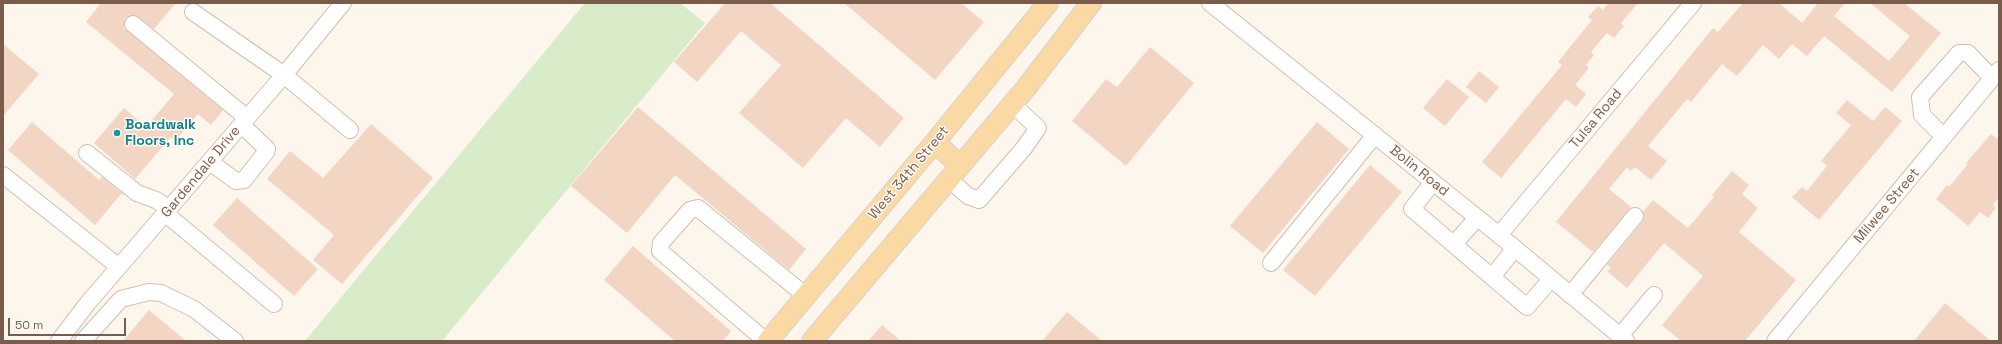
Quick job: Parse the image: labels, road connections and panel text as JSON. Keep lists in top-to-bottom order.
{
  "streets": {
    "main road": ["West 34th Street"],
    "street": [
      "Tulsa Road",
      "Bolin Road",
      "Gardendale Drive",
      "Milwee Street"
    ]
  },
  "crossings": [
    ["Tulsa Road", "Bolin Road"]
  ],
  "places": ["Boardwalk Floors, Inc"],
  "scale_bar": "50 m"
}
